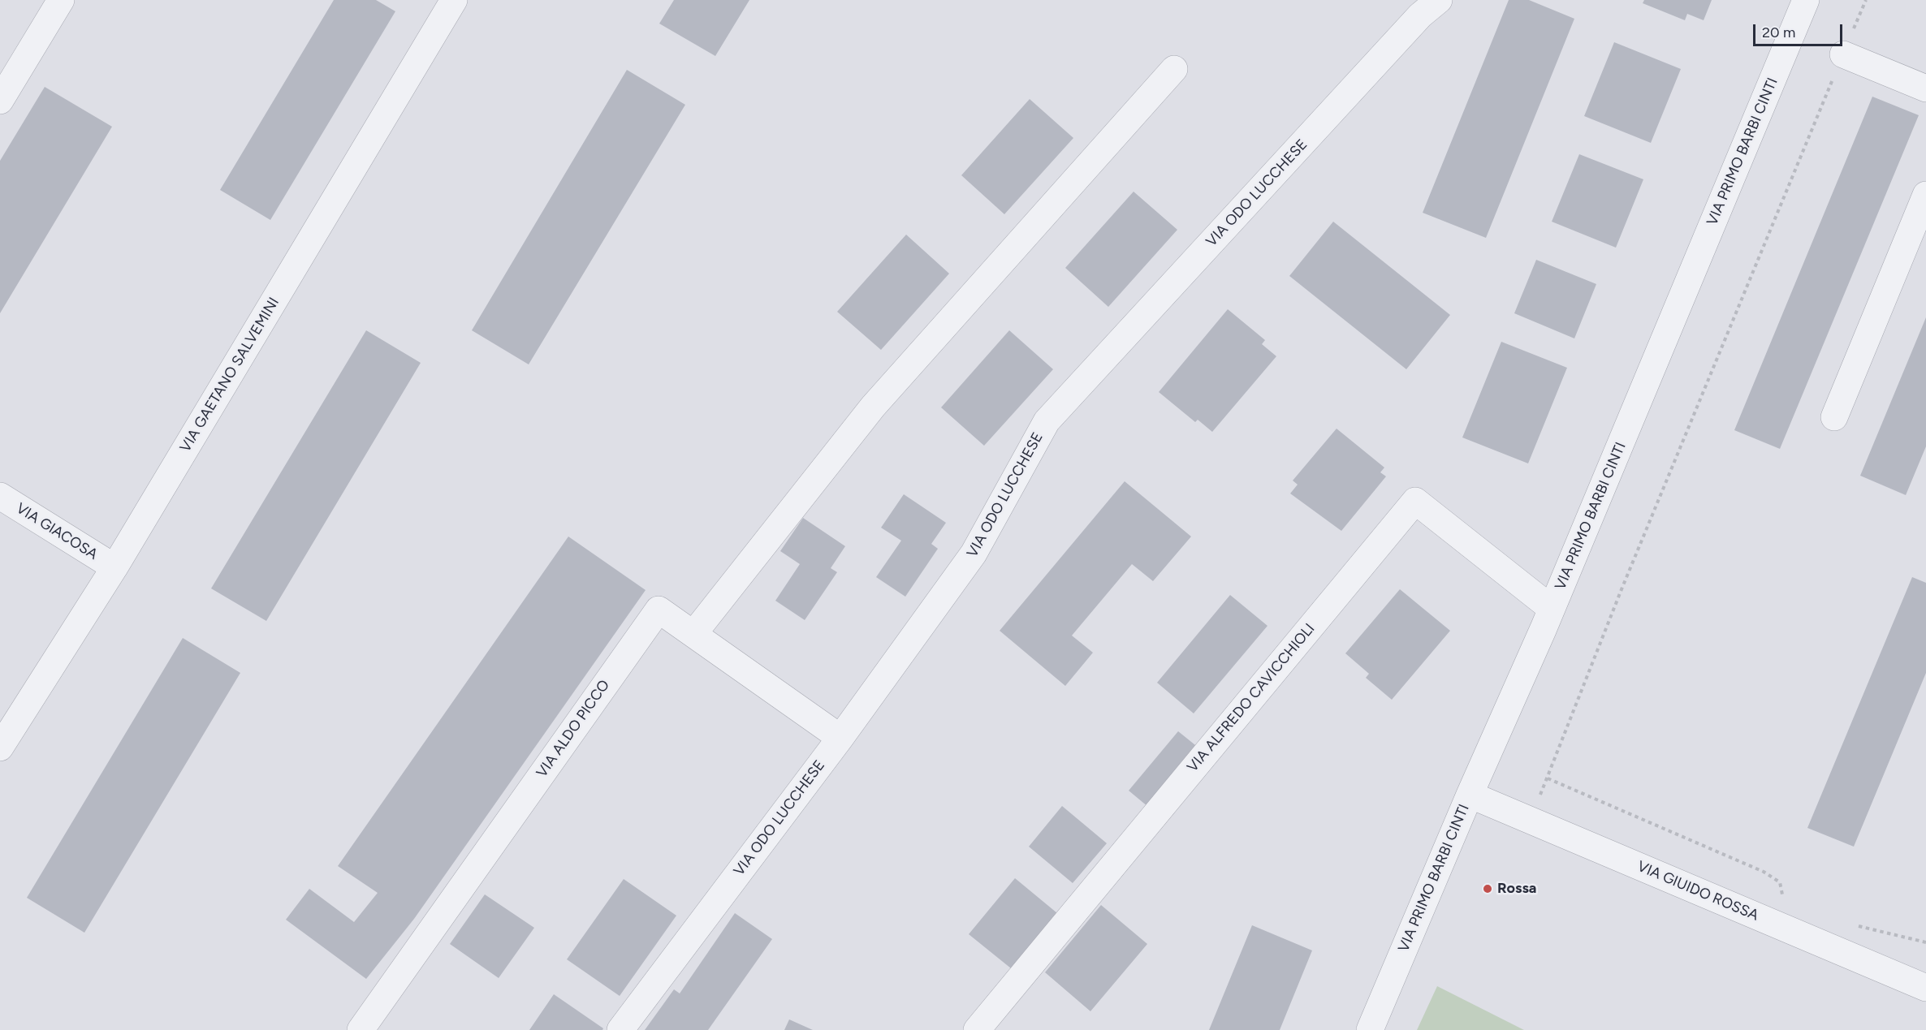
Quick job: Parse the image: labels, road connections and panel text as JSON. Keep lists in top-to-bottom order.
{
  "streets": {
    "street": [
      "VIA PRIMO BARBI CINTI",
      "VIA ODO LUCCHESE",
      "VIA GAETANO SALVEMINI",
      "VIA GIACOSA",
      "VIA ALFREDO CAVICCHIOLI",
      "VIA ALDO PICCO",
      "VIA GIUIDO ROSSA"
    ]
  },
  "crossings": [
    ["VIA PRIMO BARBI CINTI", "VIA ALFREDO CAVICCHIOLI"],
    ["VIA PRIMO BARBI CINTI", "VIA GIUIDO ROSSA"],
    ["VIA ODO LUCCHESE", "VIA ALDO PICCO"],
    ["VIA GAETANO SALVEMINI", "VIA GIACOSA"]
  ],
  "places": ["Rossa"],
  "scale_bar": "20 m"
}
